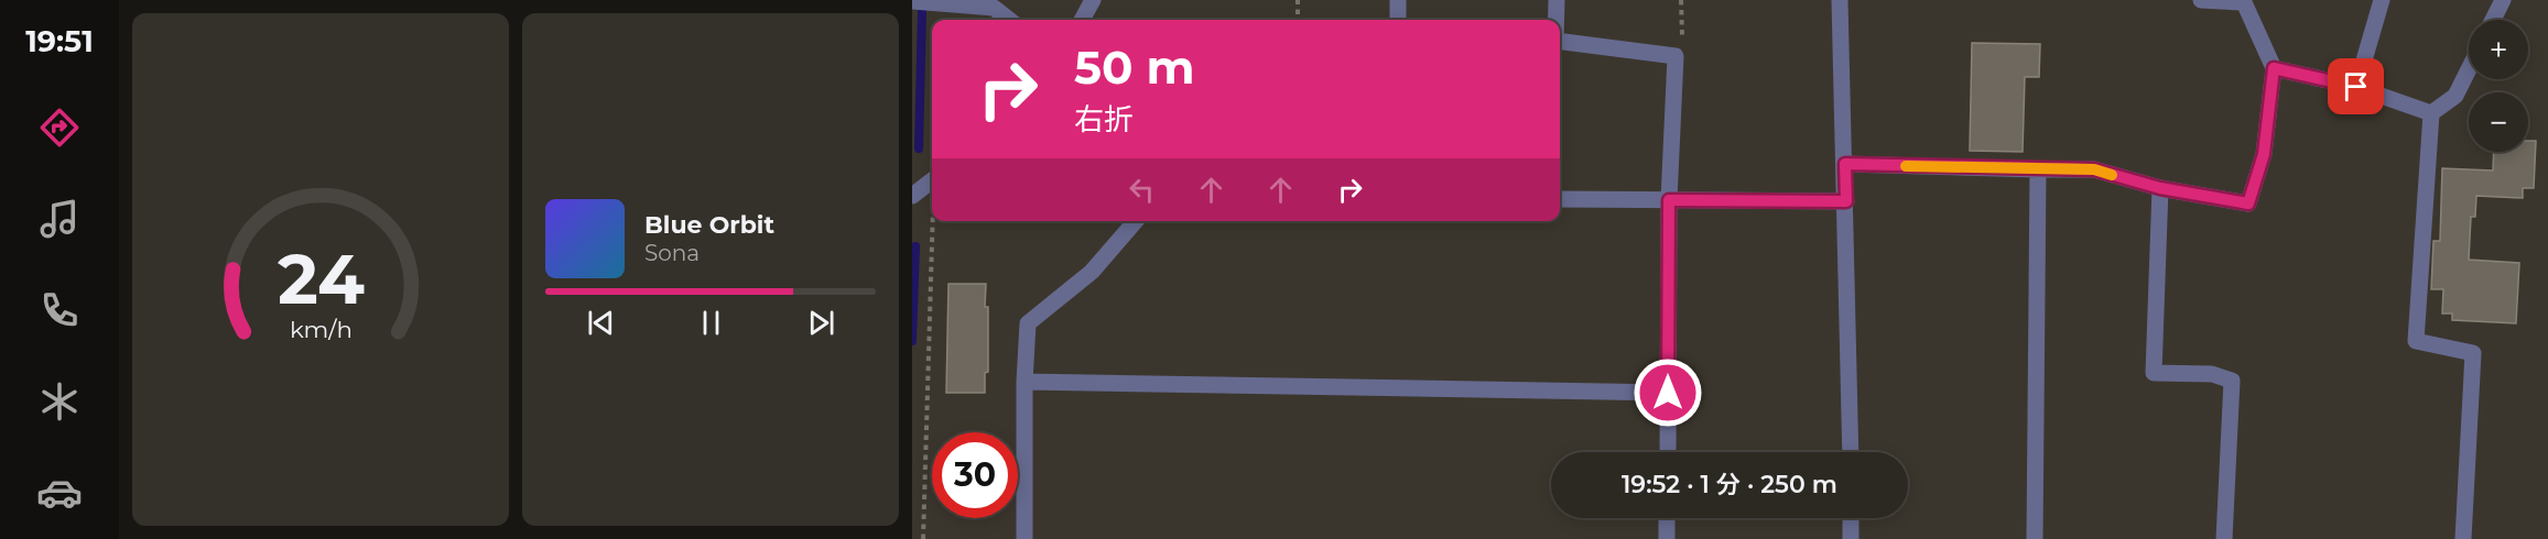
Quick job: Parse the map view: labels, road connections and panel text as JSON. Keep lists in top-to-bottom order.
{
  "page": {
    "tabs": "19:51",
    "map_buttons": ["+", "−"],
    "turn": ["50 m", "右折"],
    "song": ["Blue Orbit", "Sona"],
    "limit": "30",
    "trip": "19:52 · 1 分 · 250 m",
    "gauge": ["24", "km/h"]
  }
}
